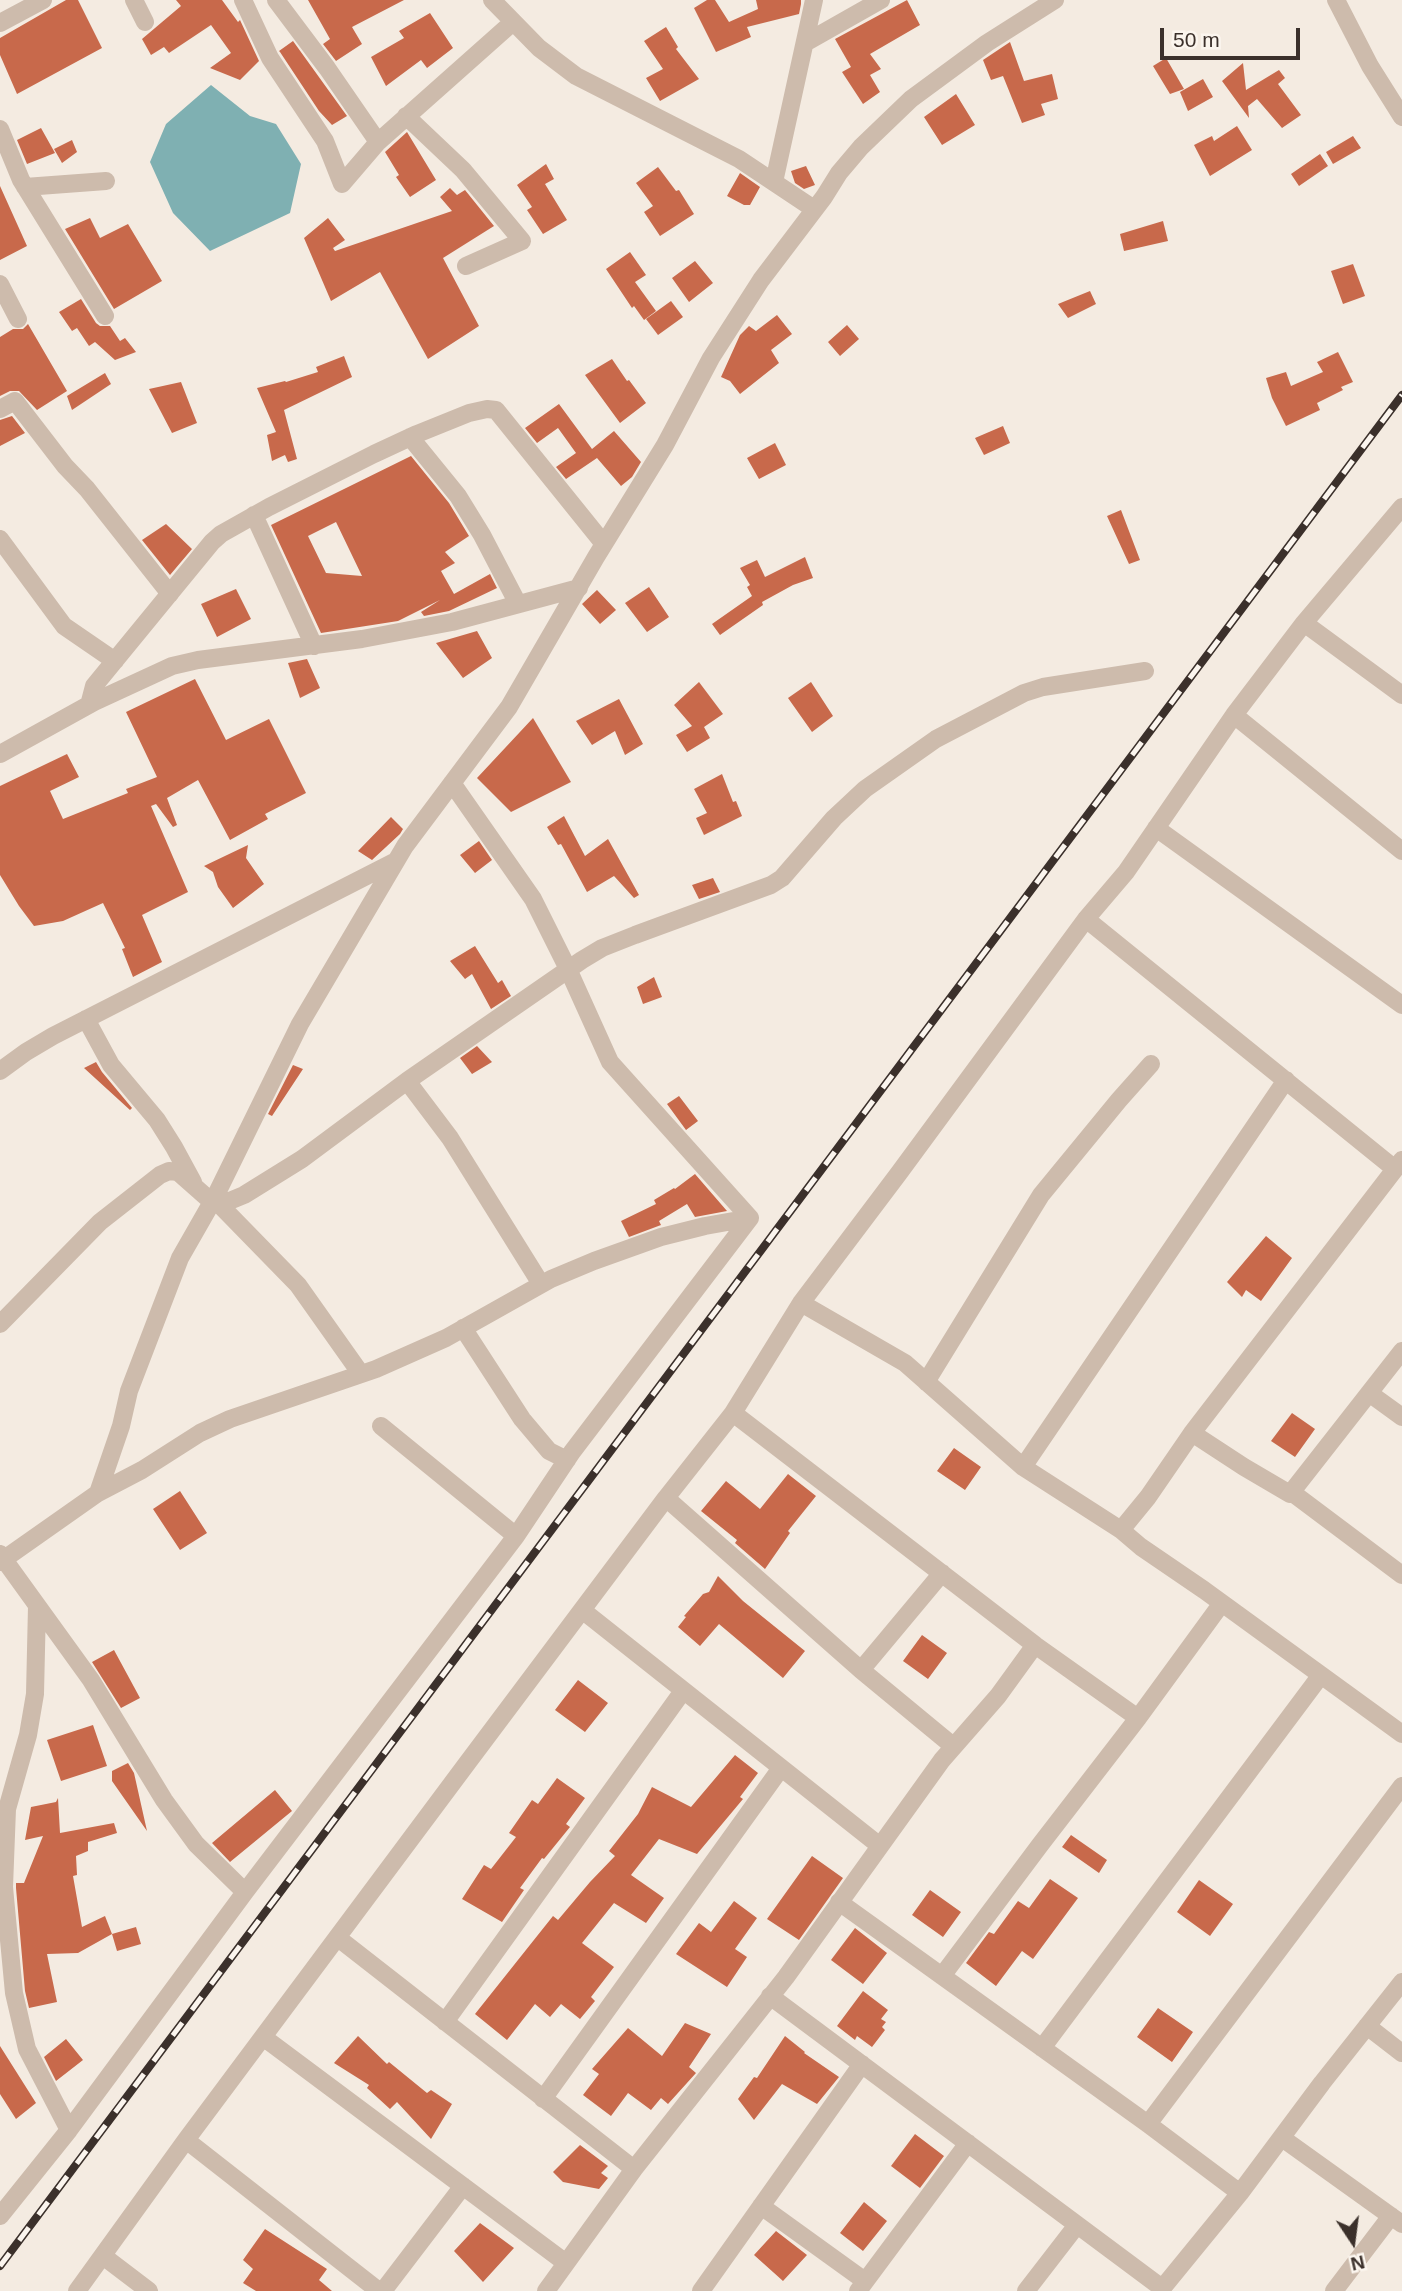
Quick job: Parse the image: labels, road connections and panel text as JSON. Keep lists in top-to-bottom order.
{
  "scale_bar": "50 m",
  "north": "bottom"
}
